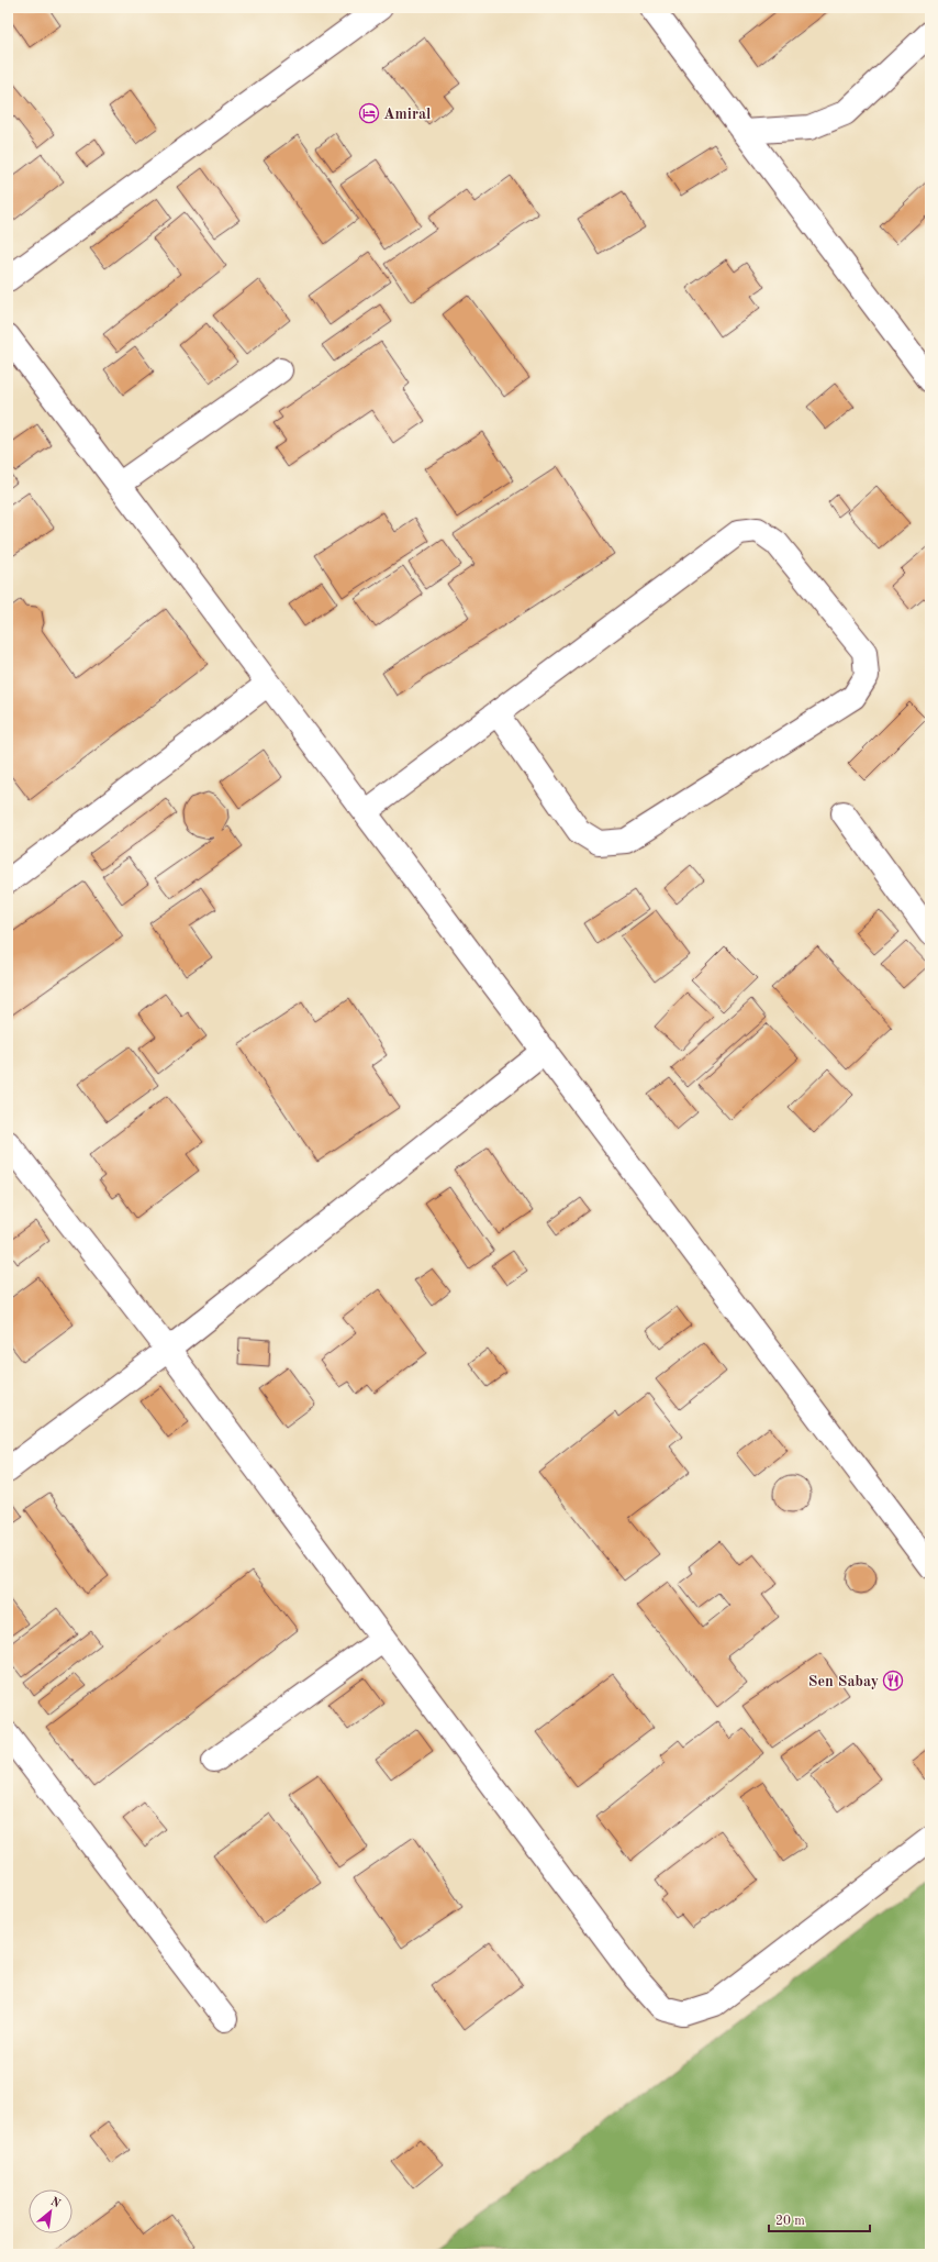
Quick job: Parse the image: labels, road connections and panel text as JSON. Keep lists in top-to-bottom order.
{
  "places": {
    "hotel": ["Amiral"],
    "restaurant": ["Sen Sabay"]
  },
  "scale_bar": "20 m",
  "north": "top right"
}
